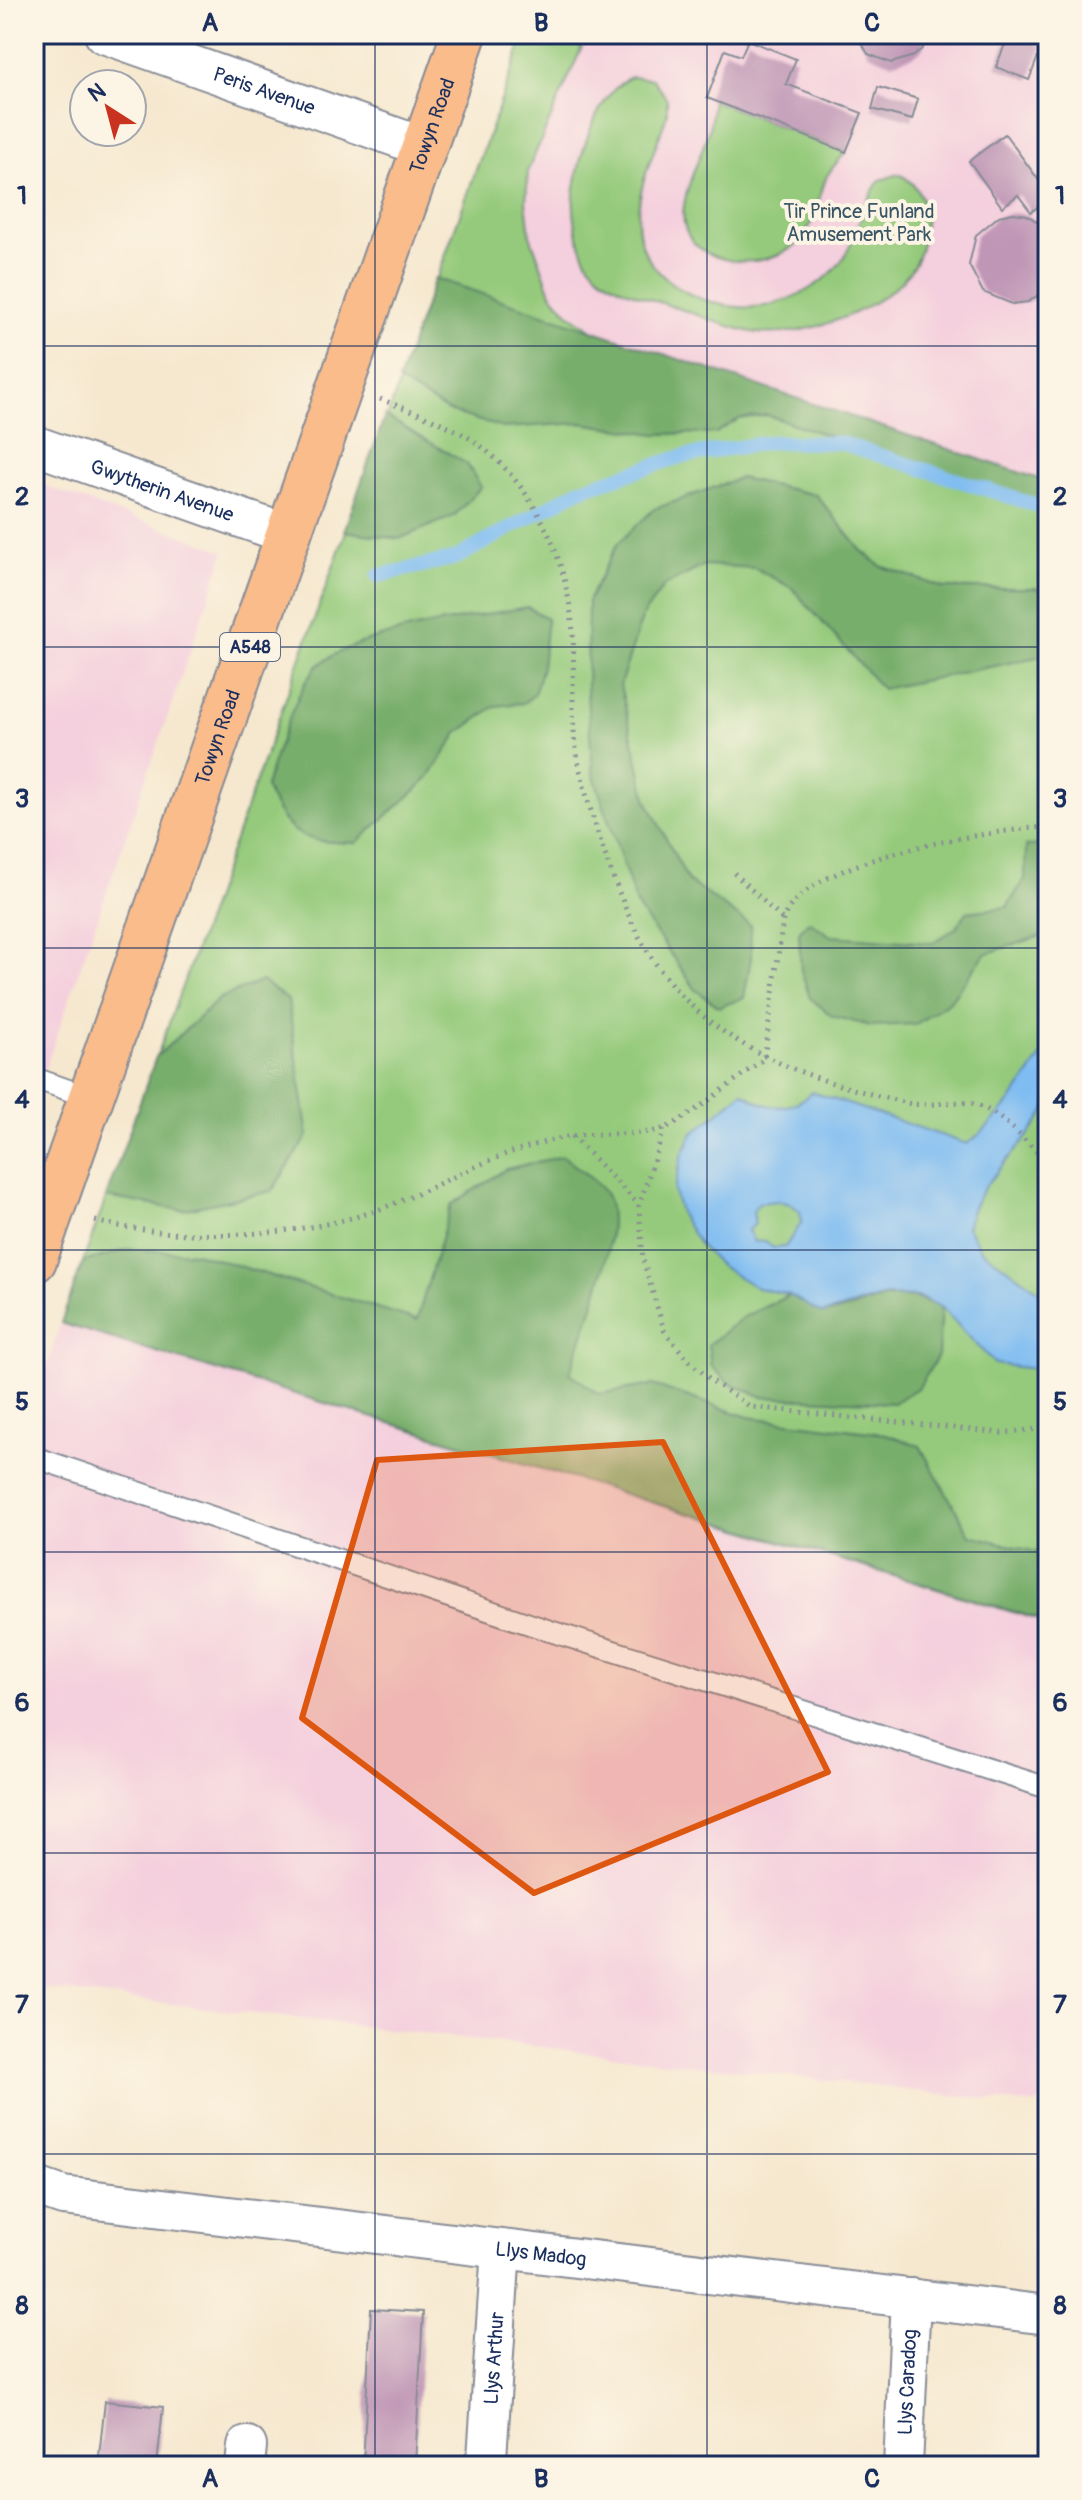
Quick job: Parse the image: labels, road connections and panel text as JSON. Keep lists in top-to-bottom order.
{
  "streets": {
    "main road": ["Towyn Road", "A548"],
    "street": [
      "Peris Avenue",
      "Gwytherin Avenue",
      "Llys Madog",
      "Llys Arthur",
      "Llys Caradog"
    ]
  },
  "crossings": [
    ["Peris Avenue", "Towyn Road"],
    ["Towyn Road", "Gwytherin Avenue"],
    ["Llys Madog", "Llys Arthur"],
    ["Llys Madog", "Llys Caradog"]
  ],
  "parks": ["Tir Prince Funland Amusement Park"],
  "north": "top left",
  "grid": {
    "columns": ["A", "B", "C"],
    "rows": [
      "1",
      "2",
      "3",
      "4",
      "5",
      "6",
      "7",
      "8"
    ]
  }
}
